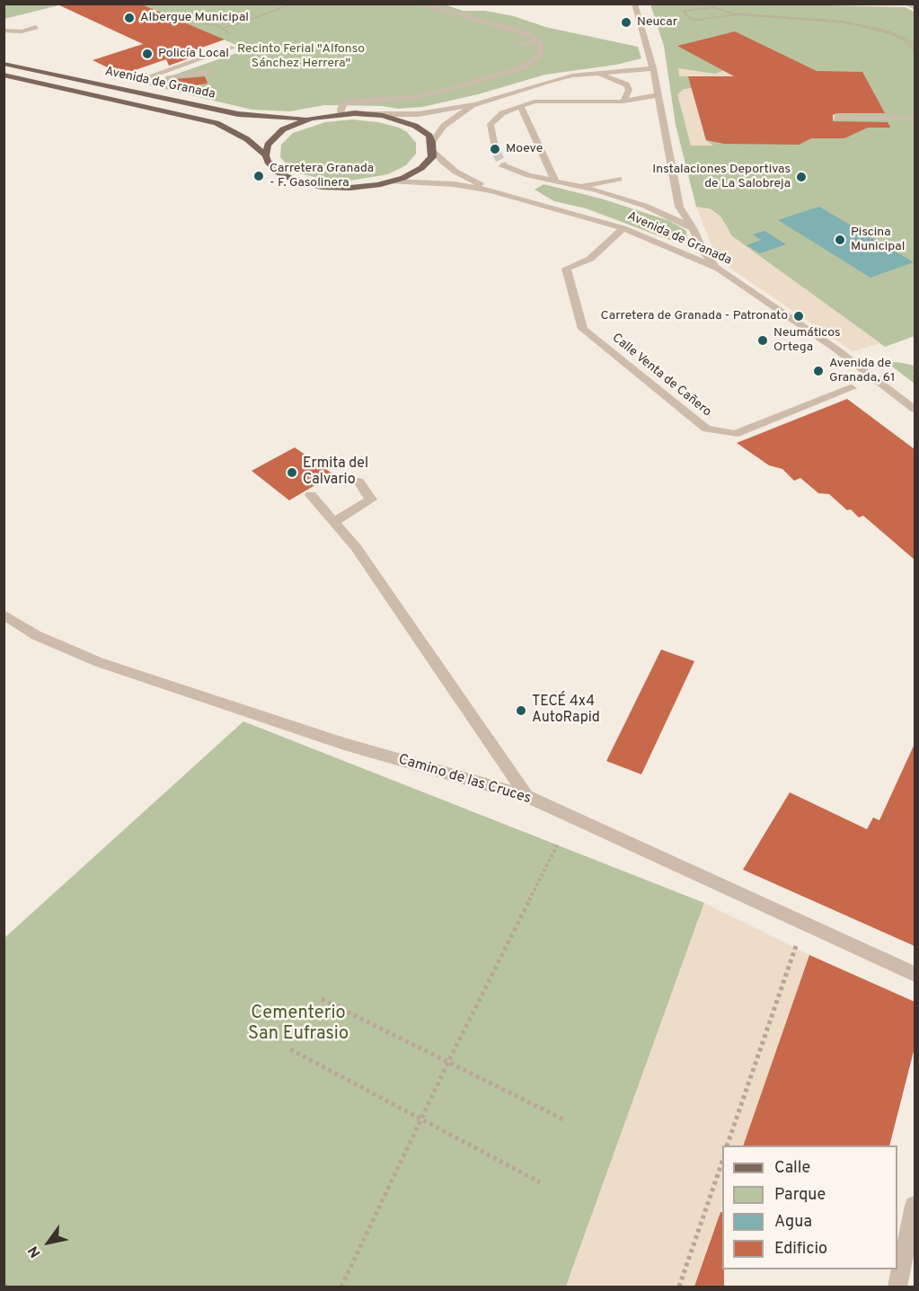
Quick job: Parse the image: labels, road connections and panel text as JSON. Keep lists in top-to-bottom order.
{
  "streets": {
    "main road": ["Avenida de Granada"],
    "street": ["Calle Venta de Cañero", "Camino de las Cruces"]
  },
  "crossings": [
    ["Avenida de Granada", "Calle Venta de Cañero"]
  ],
  "parks": ["Recinto Ferial \"Alfonso Sánchez Herrera\"", "Cementerio San Eufrasio"],
  "places": [
    "Albergue Municipal",
    "Neucar",
    "Policía Local",
    "Moeve",
    "Carretera Granada - F. Gasolinera",
    "Instalaciones Deportivas de La Salobreja",
    "Piscina Municipal",
    "Carretera de Granada - Patronato",
    "Neumáticos Ortega",
    "Avenida de Granada, 61",
    "Ermita del Calvario",
    "TECÉ 4x4 AutoRapid"
  ],
  "legend": [
    "Calle",
    "Parque",
    "Agua",
    "Edificio"
  ],
  "north": "bottom left"
}
